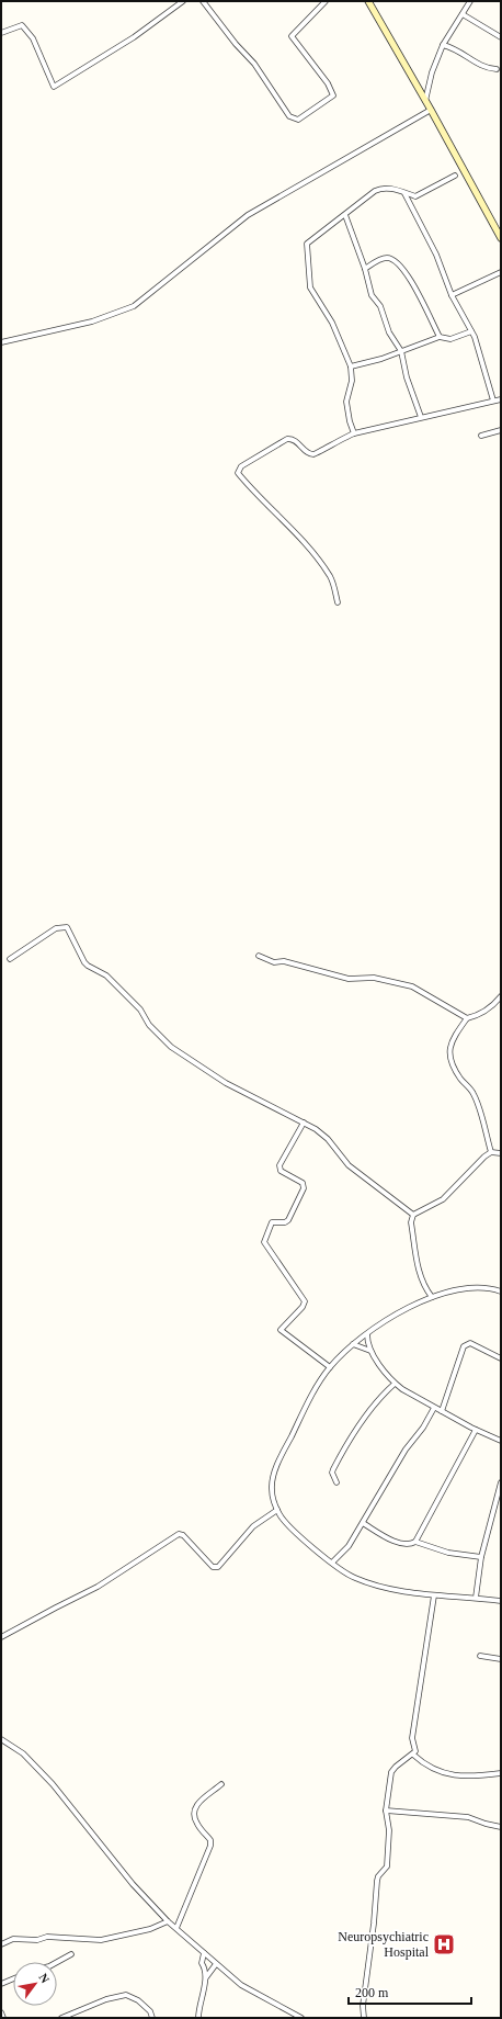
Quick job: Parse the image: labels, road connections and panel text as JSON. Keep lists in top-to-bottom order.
{
  "places": {
    "hospital": ["Neuropsychiatric Hospital"]
  },
  "scale_bar": "200 m",
  "north": "top right"
}
